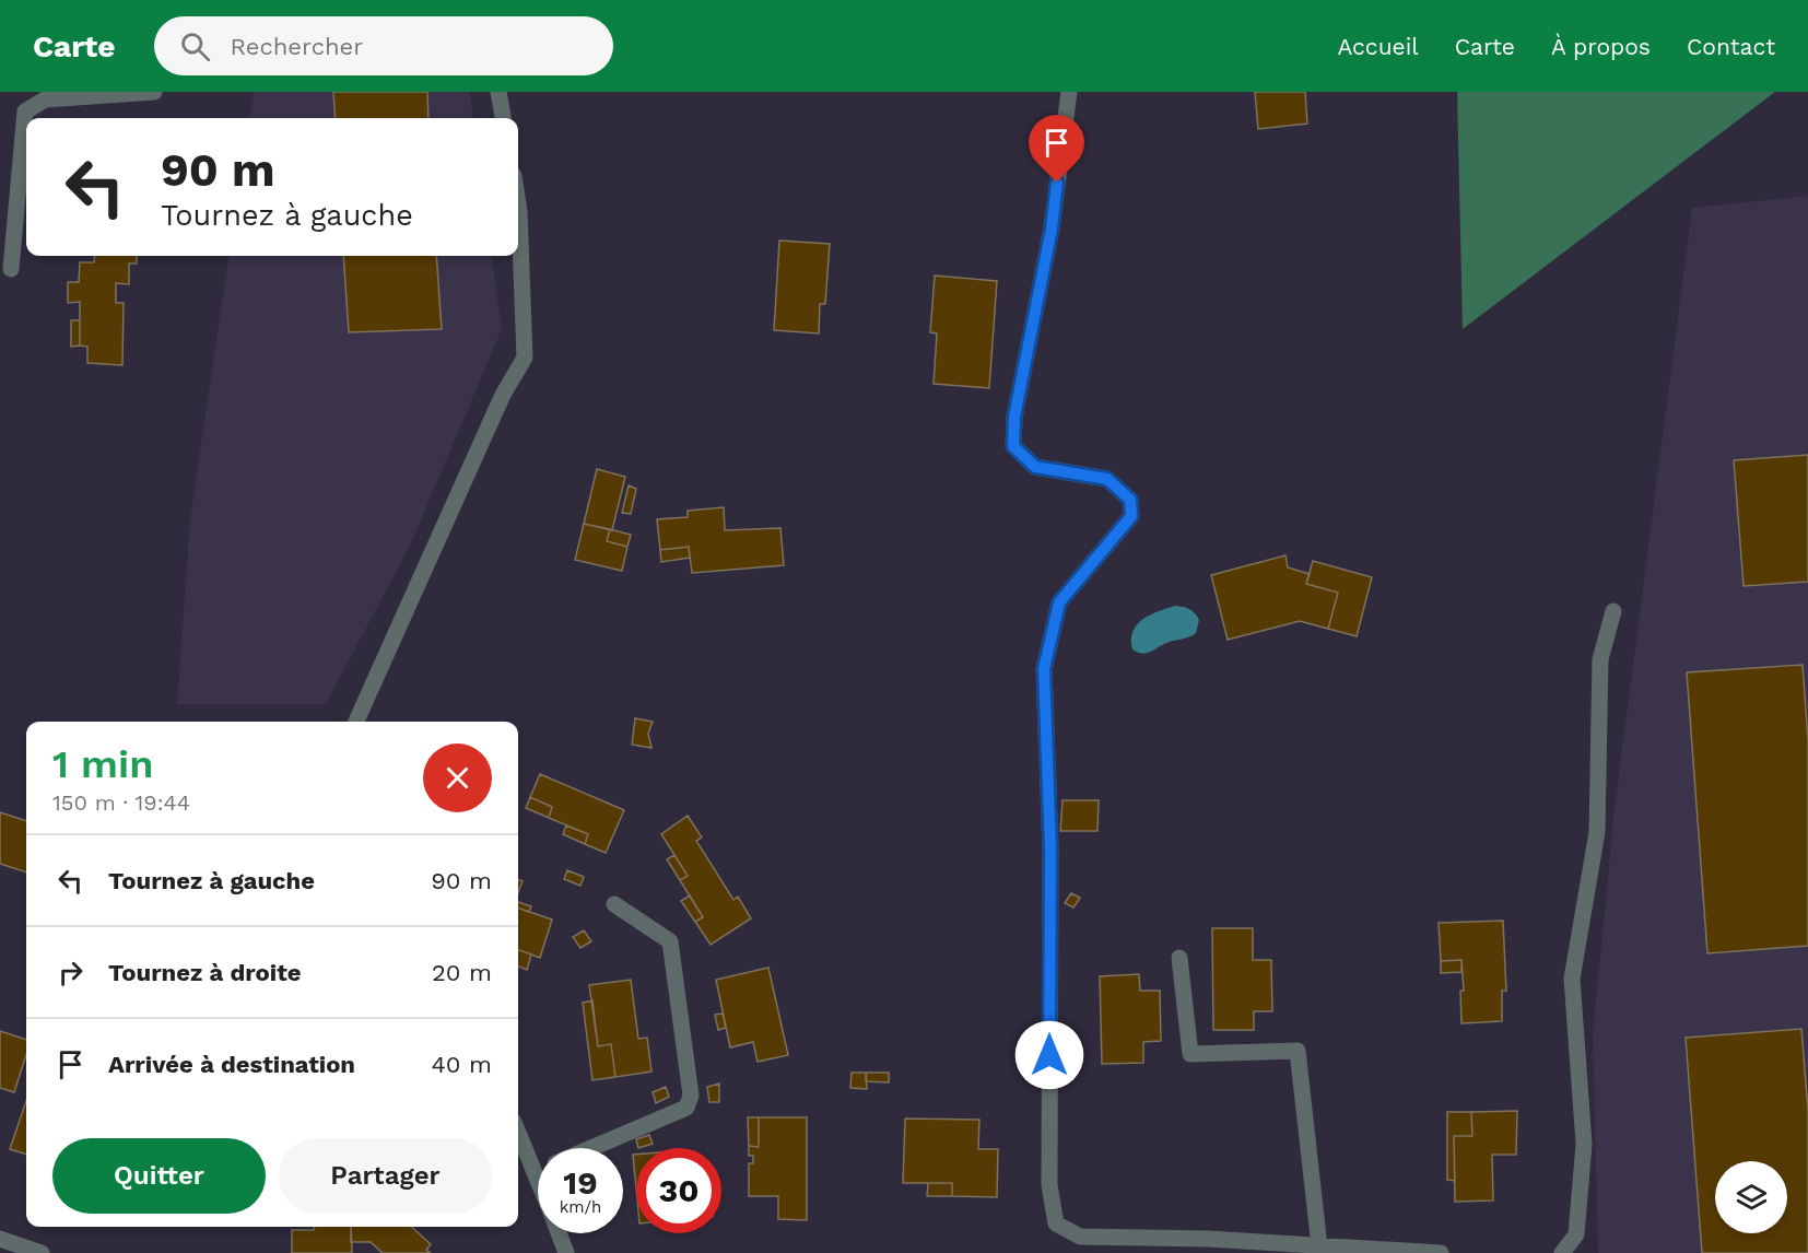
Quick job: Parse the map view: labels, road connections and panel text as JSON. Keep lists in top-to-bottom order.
{
  "page": {
    "header": "Carte",
    "search": "Rechercher",
    "nav": [
      "Accueil",
      "Carte",
      "À propos",
      "Contact"
    ],
    "turn": ["90 m", "Tournez à gauche"],
    "heading": ["1 min", "150 m · 19:44"],
    "list": [
      {
        "name": "Tournez à gauche",
        "value": "90 m"
      },
      {
        "name": "Tournez à droite",
        "value": "20 m"
      },
      {
        "name": "Arrivée à destination",
        "value": "40 m"
      }
    ],
    "buttons": ["Quitter", "Partager"],
    "speed": "19 km/h",
    "limit": "30"
  }
}
